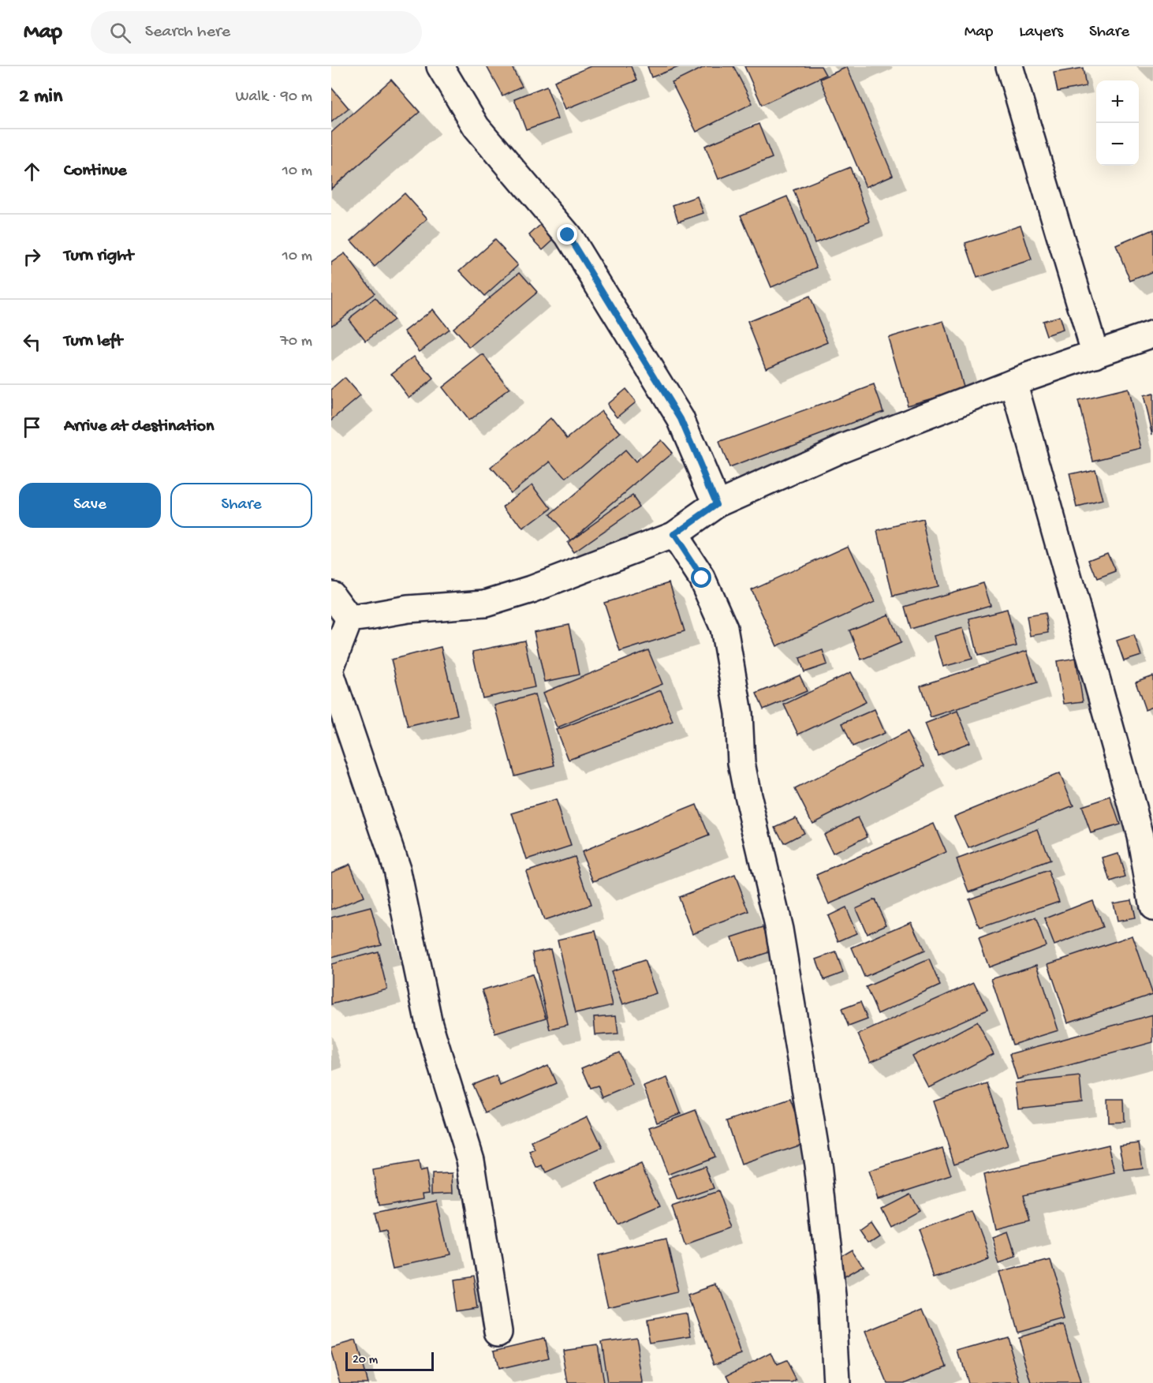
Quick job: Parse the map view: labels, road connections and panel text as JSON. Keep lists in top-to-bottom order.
{
  "scale_bar": "20 m",
  "page": {
    "header": "Map",
    "search": "Search here",
    "nav": ["Map", "Layers", "Share"],
    "heading": ["2 min", "Walk · 90 m"],
    "map_buttons": ["+", "−"],
    "list": [
      ["Continue", "10 m"],
      ["Turn right", "10 m"],
      ["Turn left", "70 m"],
      "Arrive at destination"
    ],
    "buttons": ["Save", "Share"],
    "scale": "20 m"
  }
}
